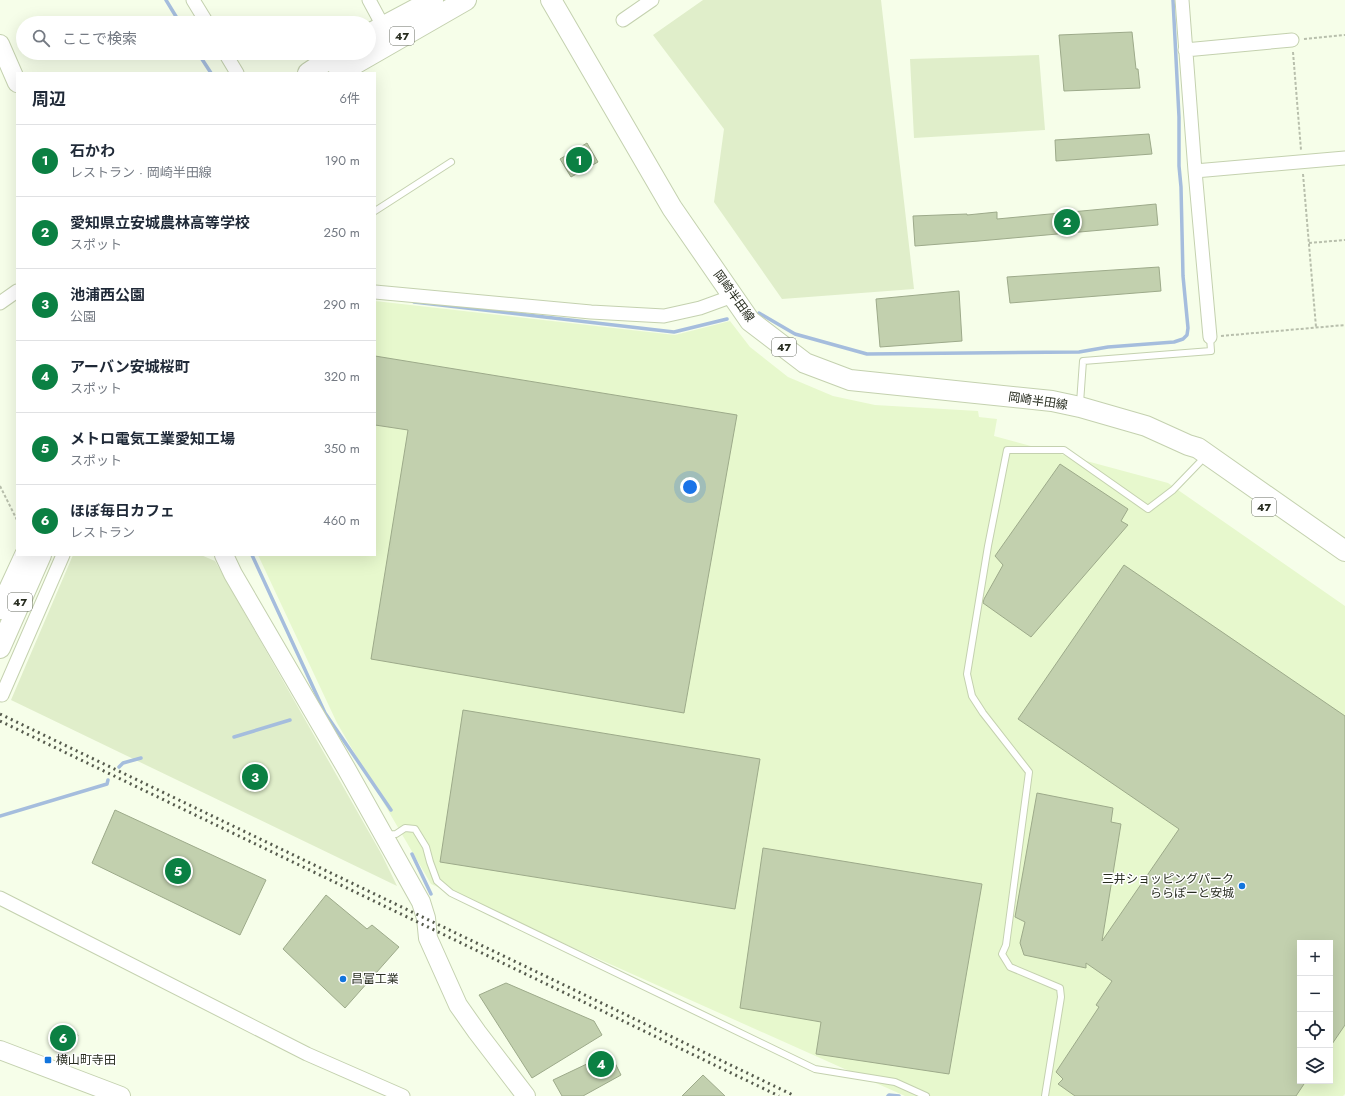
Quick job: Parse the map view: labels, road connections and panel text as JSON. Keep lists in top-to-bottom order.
{
  "streets": {
    "main road": ["47", "岡崎半田線"]
  },
  "crossings": [
    ["47", "岡崎半田線"]
  ],
  "places": {
    "other": ["三井ショッピングパーク ららぽーと安城", "昌富工業"],
    "transit": ["横山町寺田"]
  },
  "page": {
    "search": "ここで検索",
    "heading": ["周辺", "6件"],
    "list": [
      {
        "mark": "1",
        "name": "石かわ",
        "note": "レストラン · 岡崎半田線",
        "value": "190 m"
      },
      {
        "mark": "2",
        "name": "愛知県立安城農林高等学校",
        "note": "スポット",
        "value": "250 m"
      },
      {
        "mark": "3",
        "name": "池浦西公園",
        "note": "公園",
        "value": "290 m"
      },
      {
        "mark": "4",
        "name": "アーバン安城桜町",
        "note": "スポット",
        "value": "320 m"
      },
      {
        "mark": "5",
        "name": "メトロ電気工業愛知工場",
        "note": "スポット",
        "value": "350 m"
      },
      {
        "mark": "6",
        "name": "ほぼ毎日カフェ",
        "note": "レストラン",
        "value": "460 m"
      }
    ],
    "pins": [
      "1",
      "2",
      "3",
      "5",
      "6",
      "4"
    ],
    "map_buttons": ["+", "−"]
  }
}
